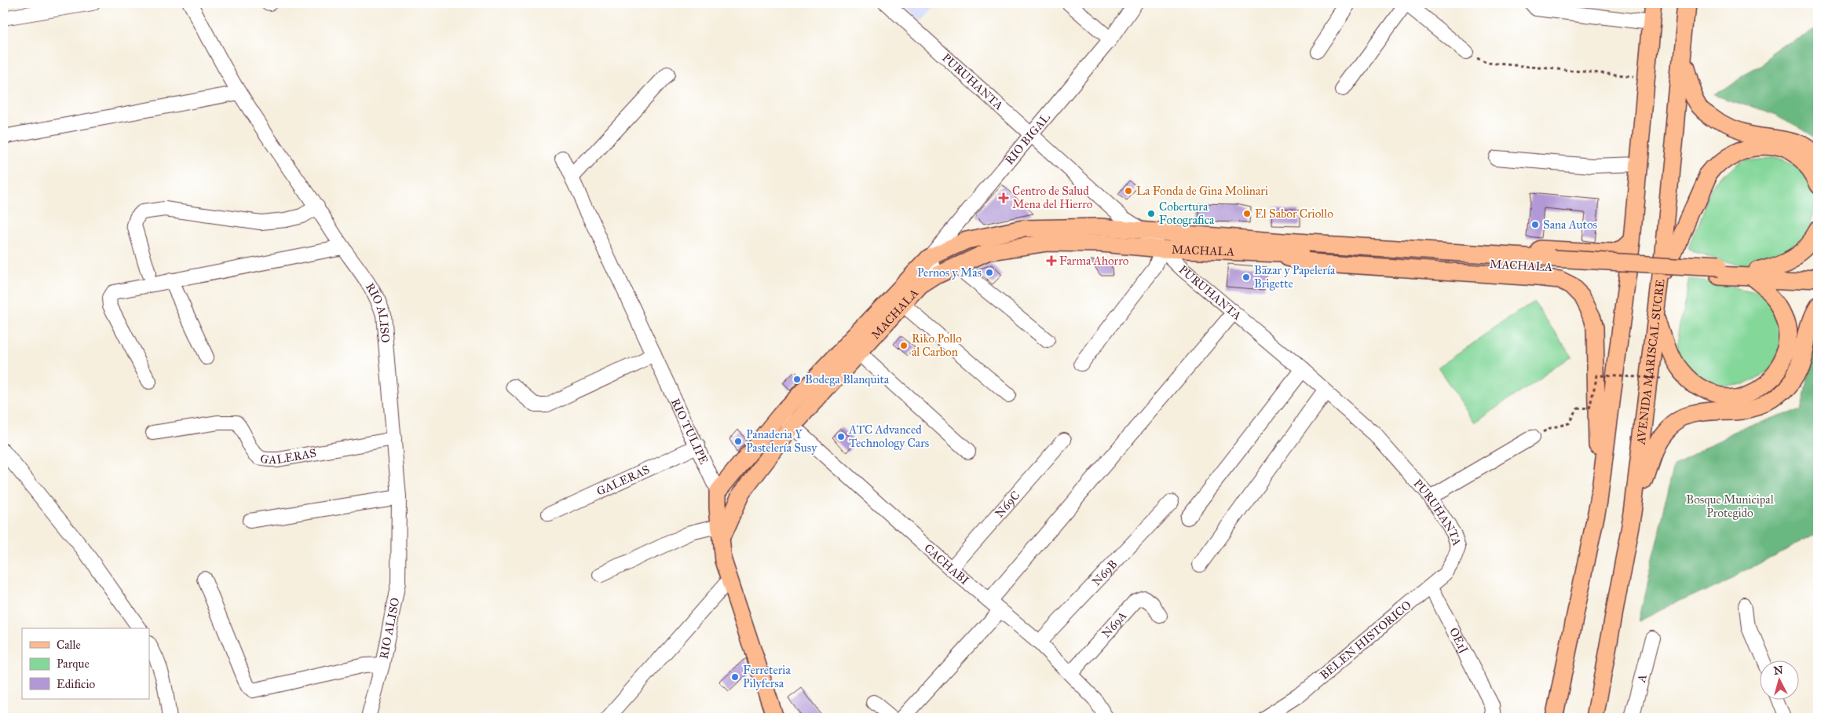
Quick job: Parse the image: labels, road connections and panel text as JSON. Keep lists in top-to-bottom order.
{
  "streets": {
    "main road": ["MACHALA", "AVENIDA MARISCAL SUCRE", "RIO TULIPE"],
    "street": [
      "PURUHANTA",
      "RIO BIGAL",
      "RIO ALISO",
      "GALERAS",
      "N69C",
      "CACHABI",
      "N69B",
      "N69A",
      "BELEN HISTORICO",
      "OE1J",
      "A"
    ]
  },
  "crossings": [
    ["PURUHANTA", "RIO BIGAL"],
    ["PURUHANTA", "MACHALA"],
    ["PURUHANTA", "BELEN HISTORICO"],
    ["RIO BIGAL", "MACHALA"],
    ["MACHALA", "RIO TULIPE"],
    ["MACHALA", "CACHABI"],
    ["RIO ALISO", "GALERAS"],
    ["RIO TULIPE", "GALERAS"],
    ["N69C", "CACHABI"],
    ["CACHABI", "N69B"],
    ["CACHABI", "N69A"],
    ["BELEN HISTORICO", "OE1J"]
  ],
  "parks": ["Bosque Municipal Protegido"],
  "places": {
    "other": [
      "La Fonda de Gina Molinari",
      "Cobertura Fotografica",
      "El Sabor Criollo",
      "Sana Autos",
      "Pernos y Mas",
      "Bazar y Papelería Brigette",
      "Riko Pollo al Carbon",
      "Bodega Blanquita",
      "ATC Advanced Technology Cars",
      "Panaderia Y Pastelería Susy",
      "Ferreteria Pilyfersa"
    ],
    "health": ["Centro de Salud Mena del Hierro", "Farma Ahorro"]
  },
  "legend": ["Calle", "Parque", "Edificio"],
  "north": "top"
}
